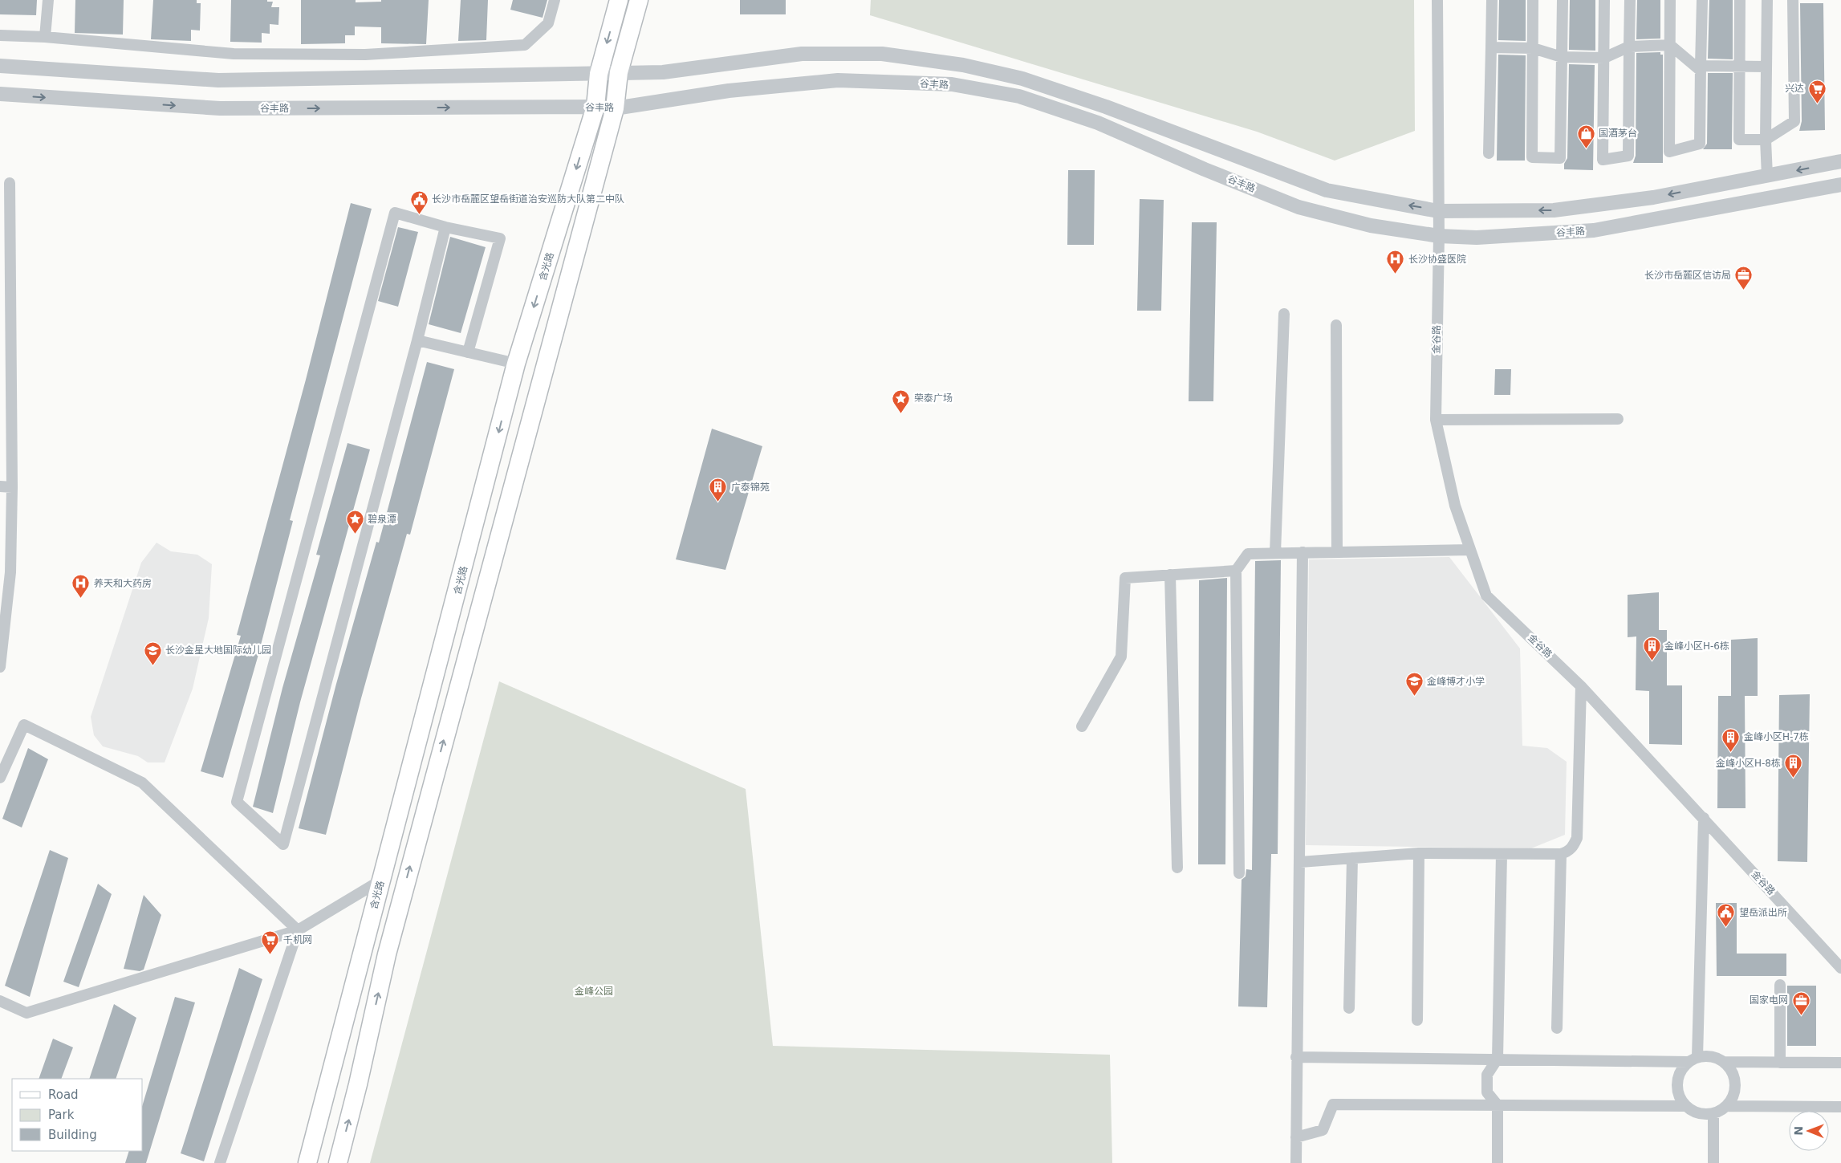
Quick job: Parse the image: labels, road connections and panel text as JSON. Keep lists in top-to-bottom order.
{
  "streets": {
    "main road": ["含光路"],
    "street": ["谷丰路", "金谷路"]
  },
  "crossings": [
    ["谷丰路", "含光路"],
    ["谷丰路", "金谷路"]
  ],
  "parks": ["金峰公园"],
  "places": {
    "supermarket": ["兴达", "千机网"],
    "shop": ["国酒茅台"],
    "public building": ["长沙市岳麓区望岳街道治安巡防大队第二中队", "望岳派出所"],
    "hospital": ["长沙协盛医院", "养天和大药房"],
    "office": ["长沙市岳麓区信访局", "国家电网"],
    "place": ["荣泰广场", "碧泉潭"],
    "building": [
      "广泰锦苑",
      "金峰小区H-6栋",
      "金峰小区H-7栋",
      "金峰小区H-8栋"
    ],
    "school or university": ["长沙金星大地国际幼儿园", "金峰博才小学"]
  },
  "legend": ["Road", "Park", "Building"],
  "north": "left"
}
